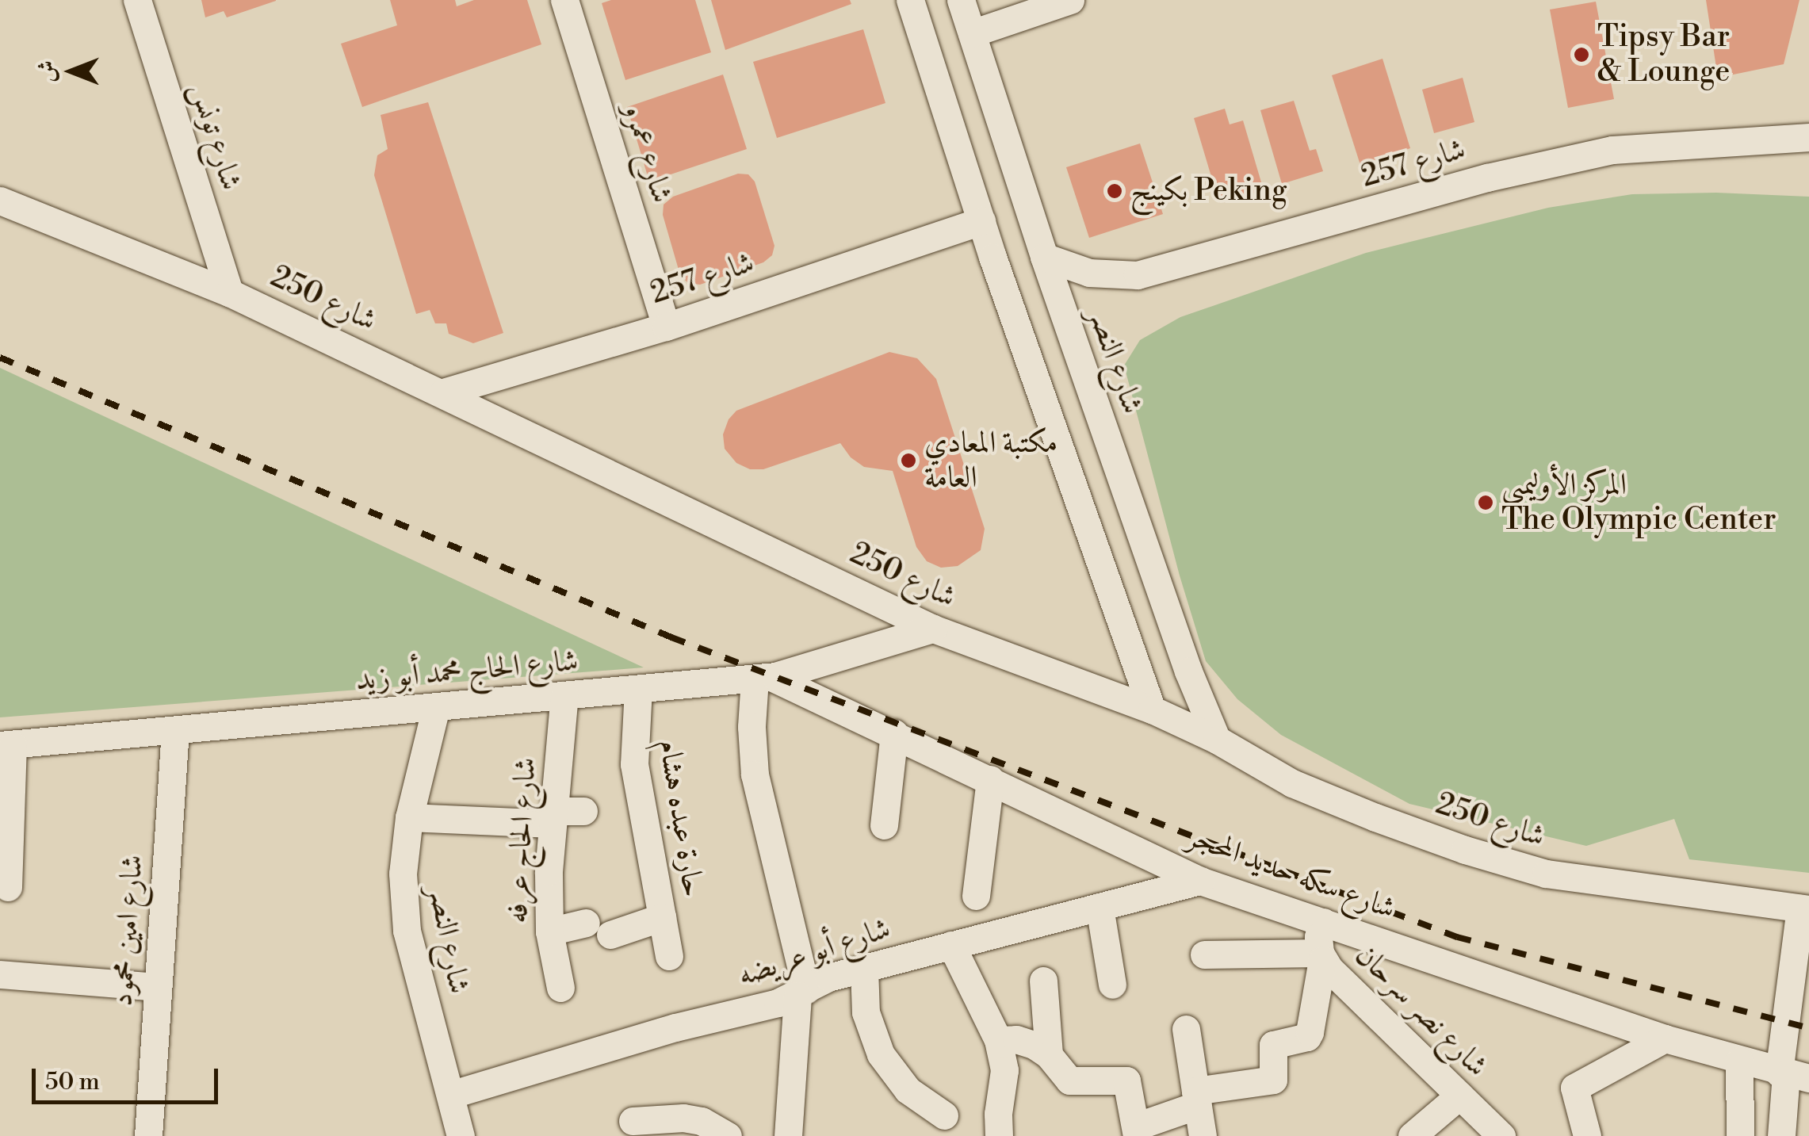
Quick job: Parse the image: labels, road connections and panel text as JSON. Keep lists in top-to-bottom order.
{
  "streets": {
    "street": [
      "شارع تونس",
      "شارع عمرو",
      "شارع 257",
      "شارع 250",
      "شارع النصر",
      "شارع الحاج محمد أبو زيد",
      "حارة عبده هشام",
      "شارع الحاج عرفه",
      "شارع سكه حديد المحجر",
      "شارع امين محمود",
      "شارع أبو عريضه",
      "شارع نصر سرحان"
    ]
  },
  "crossings": [
    ["شارع تونس", "شارع 250"],
    ["شارع عمرو", "شارع 257"],
    ["شارع 257", "شارع 250"],
    ["شارع 257", "شارع النصر"],
    ["شارع 250", "شارع النصر"],
    ["شارع 250", "شارع الحاج محمد أبو زيد"],
    ["شارع النصر", "شارع الحاج محمد أبو زيد"],
    ["شارع النصر", "شارع أبو عريضه"],
    ["شارع الحاج محمد أبو زيد", "حارة عبده هشام"],
    ["شارع الحاج محمد أبو زيد", "شارع الحاج عرفه"],
    ["شارع الحاج محمد أبو زيد", "شارع سكه حديد المحجر"],
    ["شارع الحاج محمد أبو زيد", "شارع امين محمود"],
    ["شارع سكه حديد المحجر", "شارع أبو عريضه"],
    ["شارع سكه حديد المحجر", "شارع نصر سرحان"]
  ],
  "places": [
    "Tipsy Bar & Lounge",
    "بكينج Peking",
    "مكتبة المعادي العامة",
    "المركز الأوليمبى The Olympic Center"
  ],
  "scale_bar": "50 m",
  "north": "left"
}
